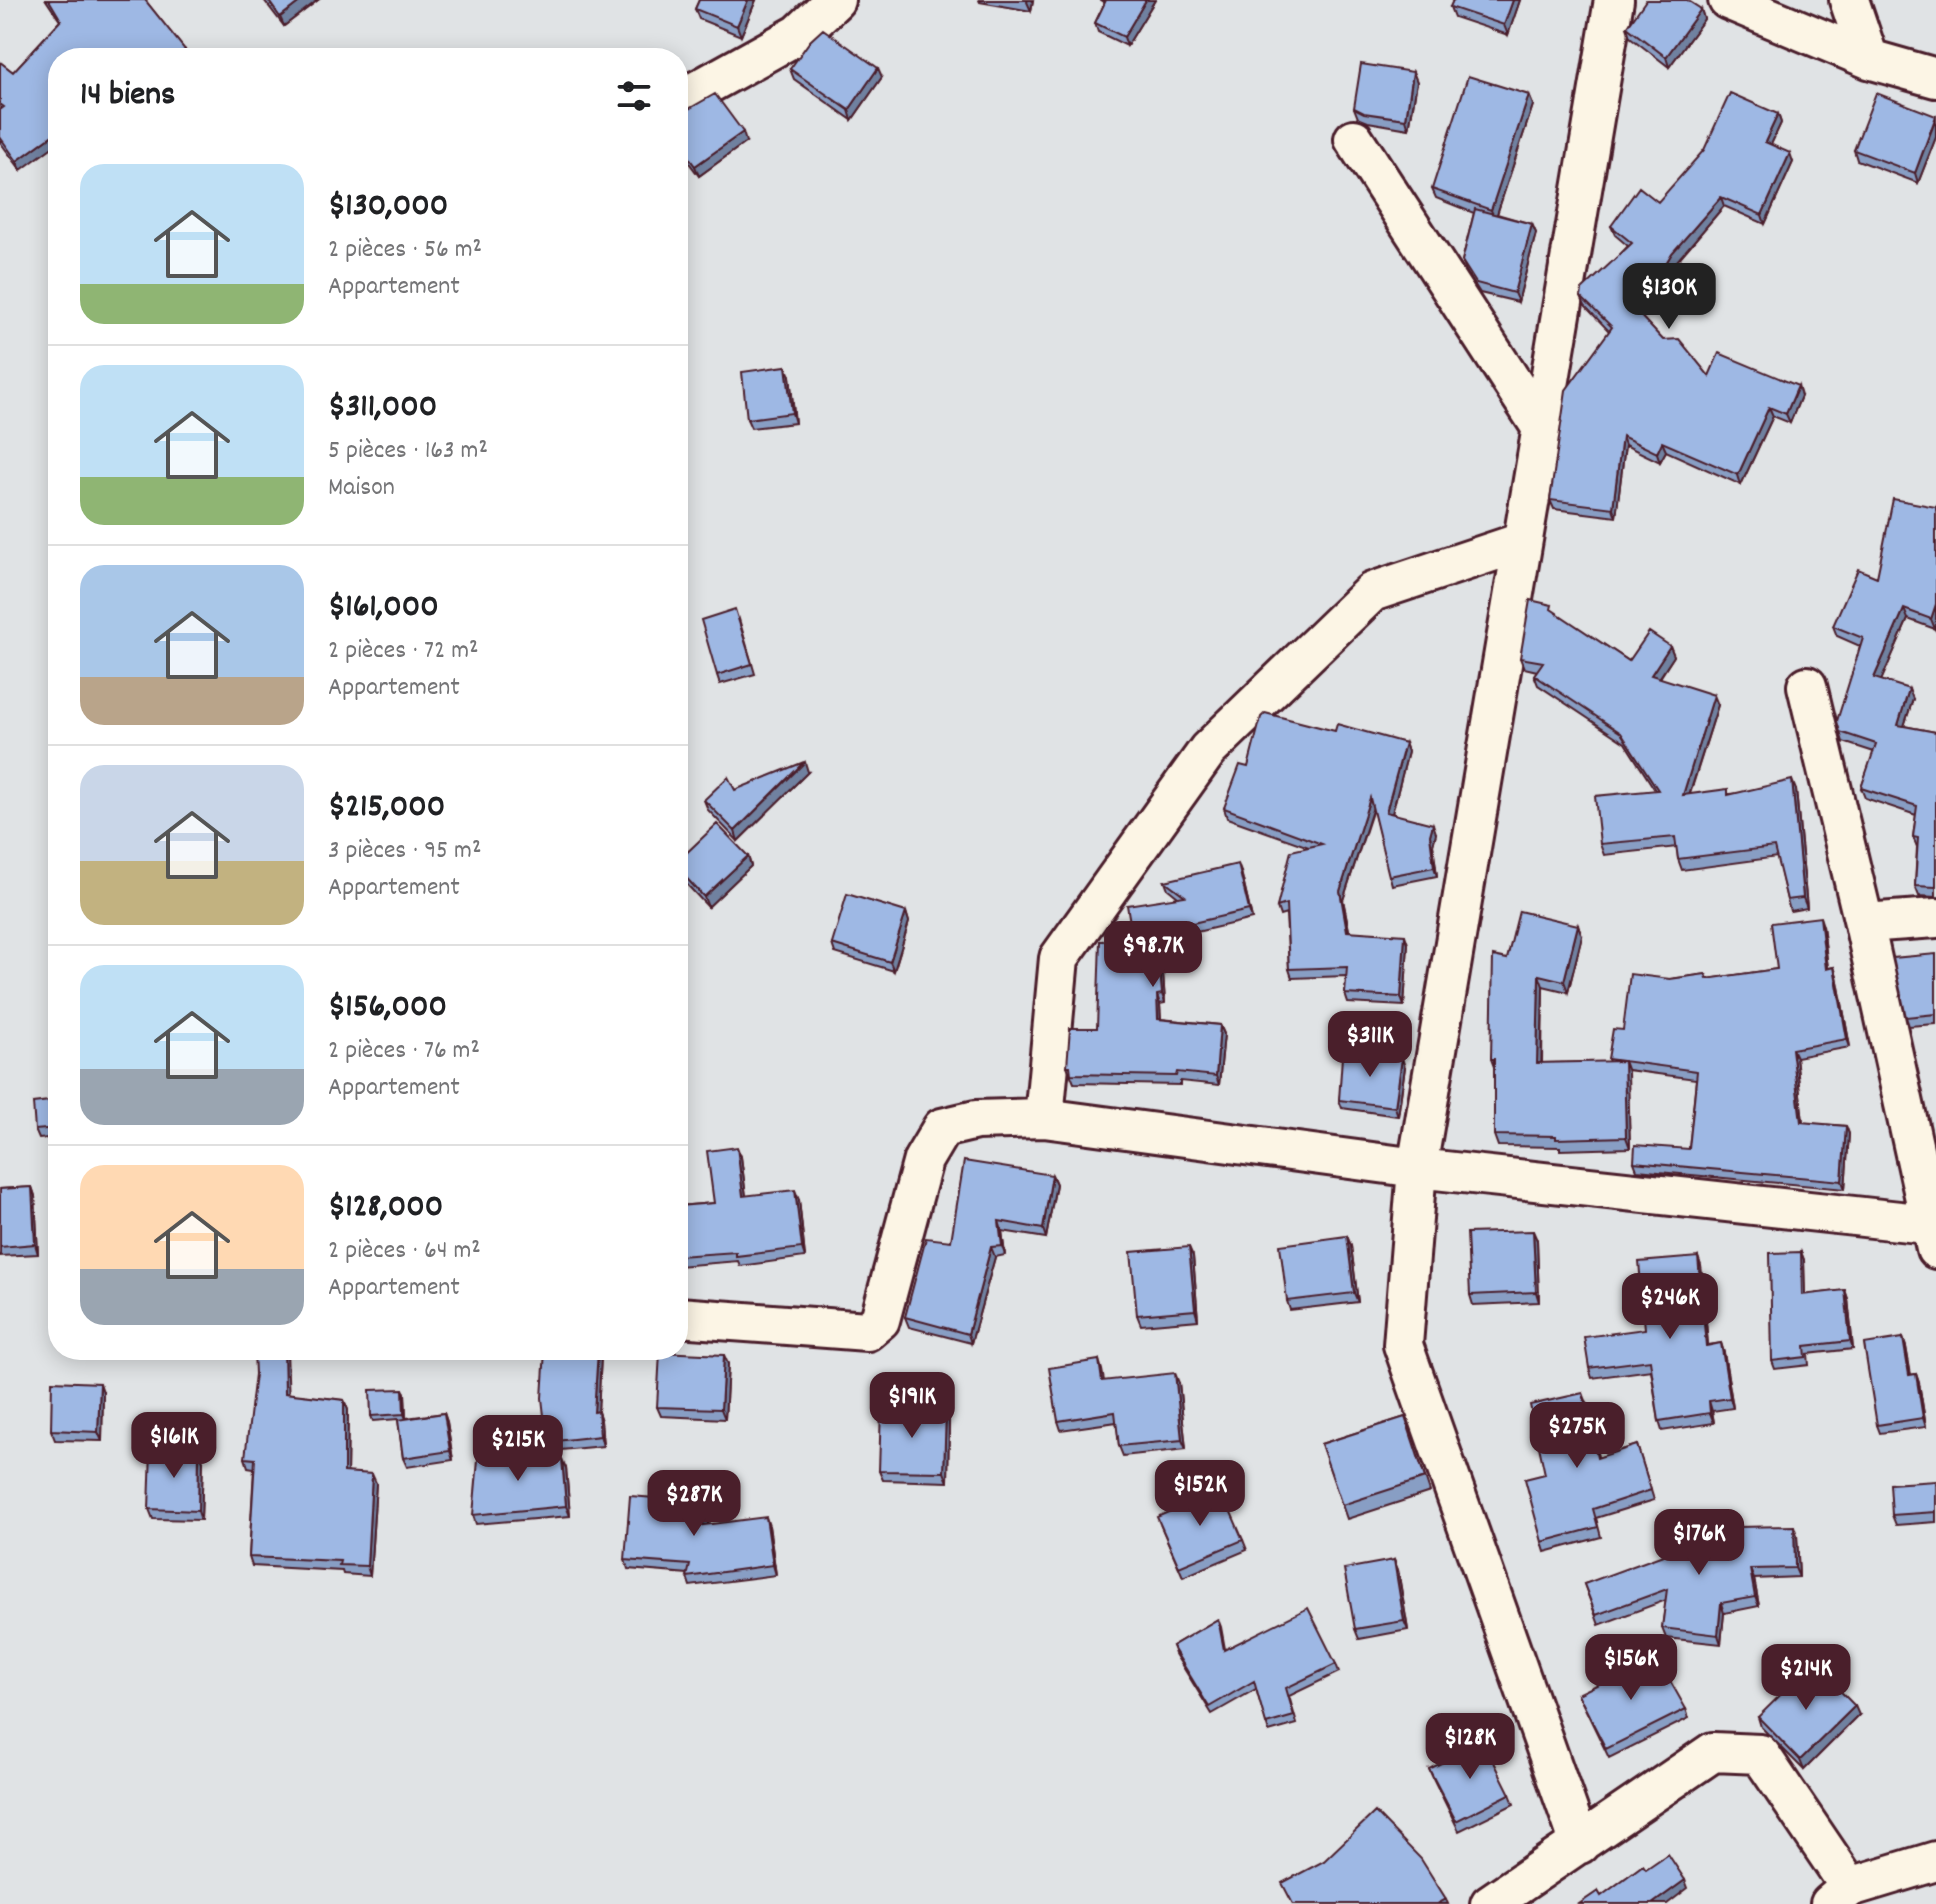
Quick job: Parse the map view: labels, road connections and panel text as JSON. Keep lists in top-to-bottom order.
{
  "page": {
    "heading": "14 biens",
    "list": [
      {
        "name": "$130,000",
        "note": "2 pièces · 56 m² · Appartement"
      },
      {
        "name": "$311,000",
        "note": "5 pièces · 163 m² · Maison"
      },
      {
        "name": "$161,000",
        "note": "2 pièces · 72 m² · Appartement"
      },
      {
        "name": "$215,000",
        "note": "3 pièces · 95 m² · Appartement"
      },
      {
        "name": "$156,000",
        "note": "2 pièces · 76 m² · Appartement"
      },
      {
        "name": "$128,000",
        "note": "2 pièces · 64 m² · Appartement"
      }
    ],
    "price": [
      "$130K",
      "$98.7K",
      "$311K",
      "$246K",
      "$191K",
      "$275K",
      "$161K",
      "$215K",
      "$152K",
      "$287K",
      "$176K",
      "$156K",
      "$214K",
      "$128K"
    ]
  }
}
